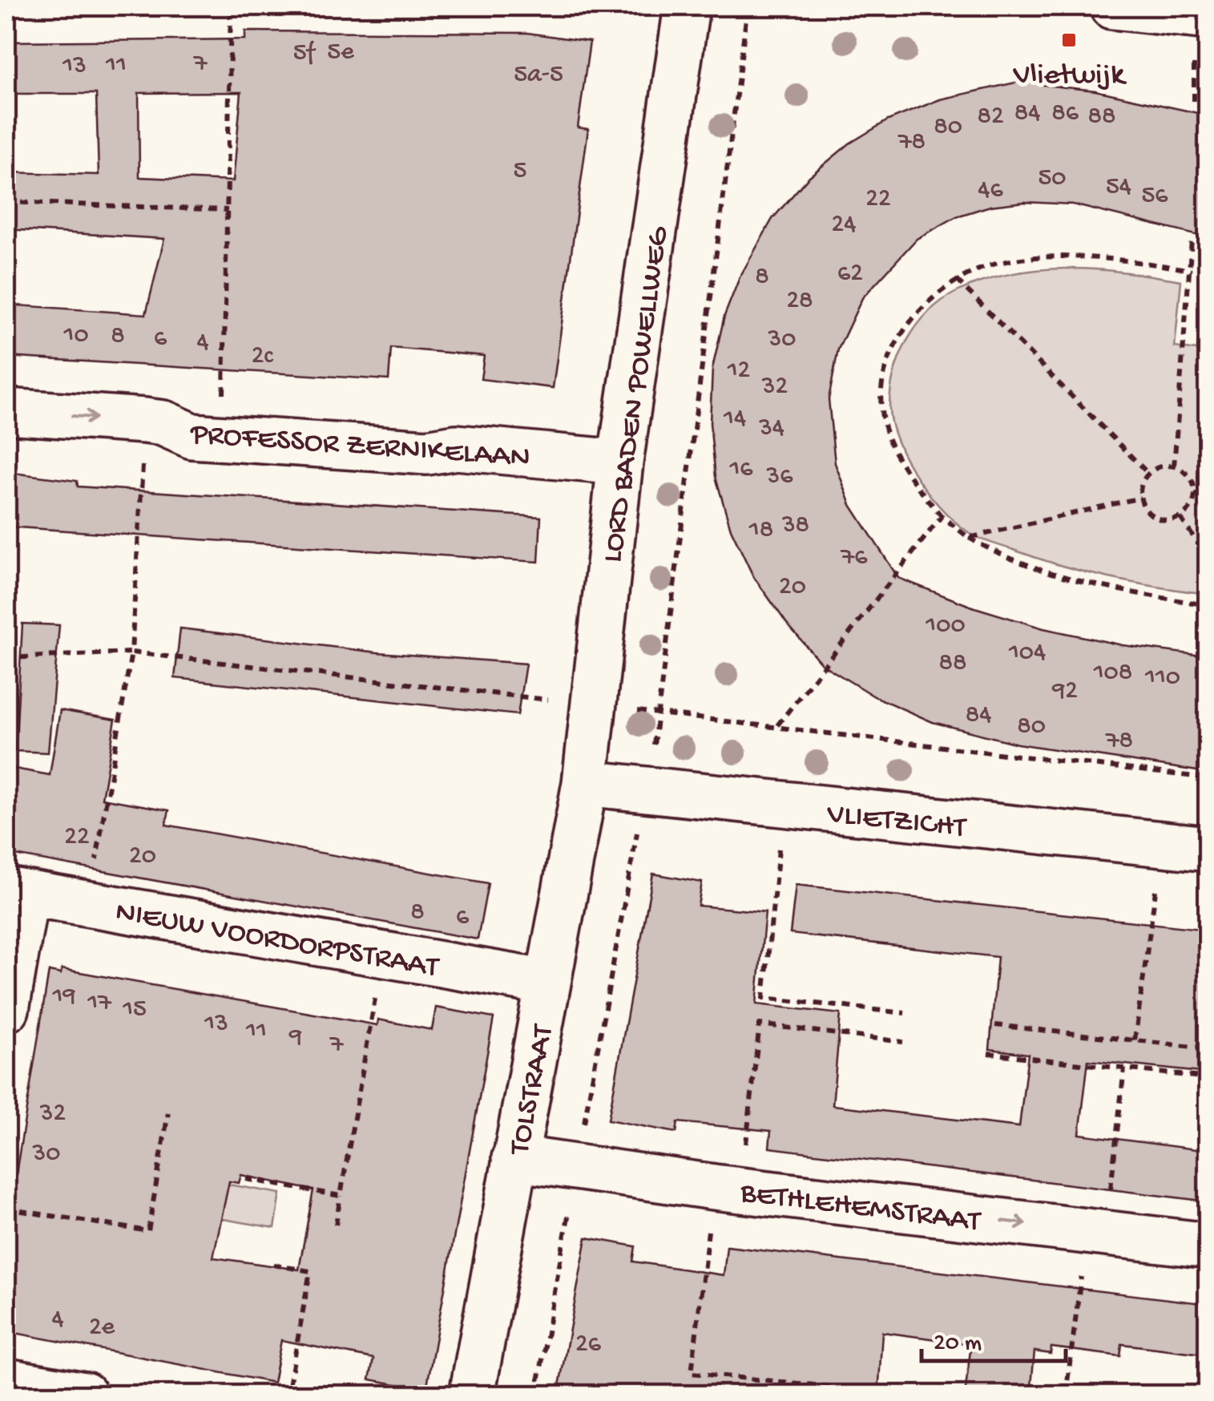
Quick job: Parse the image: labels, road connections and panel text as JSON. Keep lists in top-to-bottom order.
{
  "streets": {
    "street": [
      "LORD BADEN POWELLWEG",
      "PROFESSOR ZERNIKELAAN",
      "VLIETZICHT",
      "NIEUW VOORDORPSTRAAT",
      "TOLSTRAAT",
      "BETHLEHEMSTRAAT"
    ]
  },
  "crossings": [
    ["LORD BADEN POWELLWEG", "PROFESSOR ZERNIKELAAN"],
    ["LORD BADEN POWELLWEG", "VLIETZICHT"],
    ["LORD BADEN POWELLWEG", "TOLSTRAAT"],
    ["VLIETZICHT", "TOLSTRAAT"],
    ["NIEUW VOORDORPSTRAAT", "TOLSTRAAT"],
    ["TOLSTRAAT", "BETHLEHEMSTRAAT"]
  ],
  "one_way": ["BETHLEHEMSTRAAT"],
  "places": {
    "transit": ["Vlietwijk"]
  },
  "house_numbers": [
    "5e",
    "5f",
    "7",
    "11",
    "13",
    "5a-5",
    "84",
    "86",
    "82",
    "88",
    "80",
    "78",
    "5",
    "50",
    "54",
    "46",
    "56",
    "22",
    "24",
    "62",
    "8",
    "28",
    "10",
    "8",
    "6",
    "30",
    "4",
    "2c",
    "12",
    "32",
    "14",
    "34",
    "16",
    "36",
    "38",
    "18",
    "76",
    "20",
    "100",
    "104",
    "88",
    "108",
    "110",
    "92",
    "84",
    "80",
    "78",
    "22",
    "20",
    "8",
    "6",
    "19",
    "17",
    "15",
    "13",
    "11",
    "9",
    "7",
    "32",
    "30",
    "4",
    "2e",
    "26"
  ],
  "scale_bar": "20 m"
}
